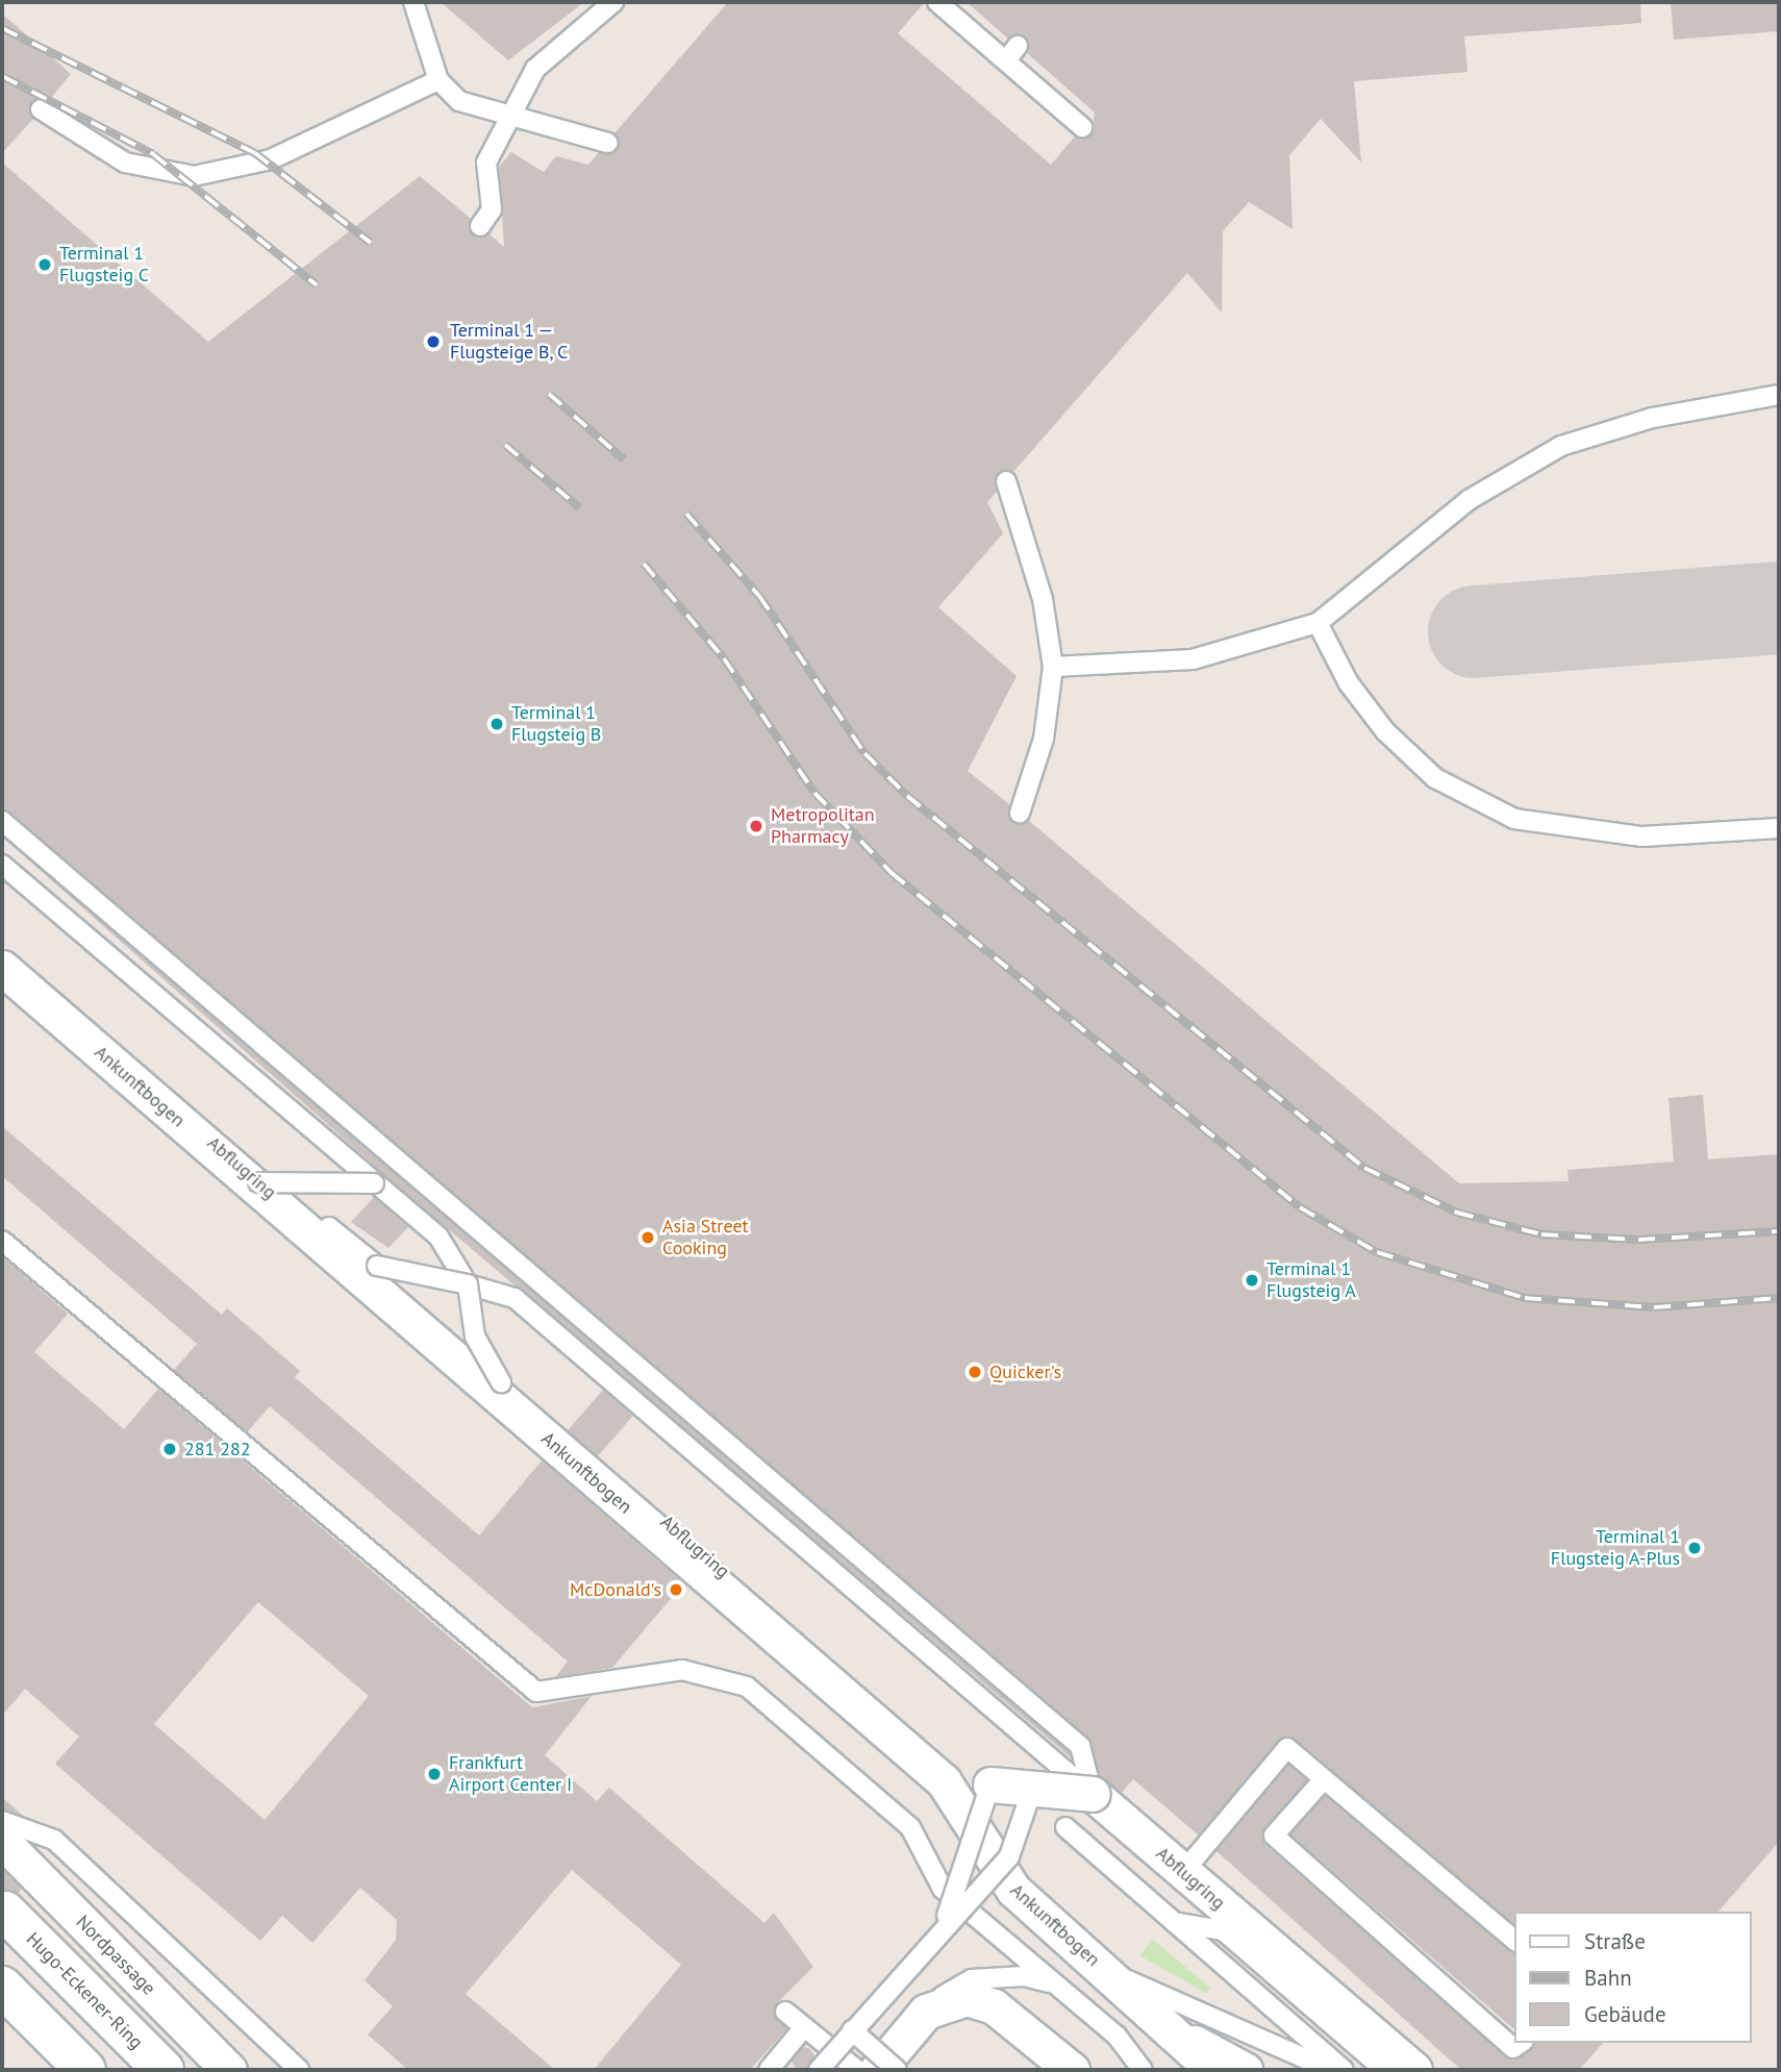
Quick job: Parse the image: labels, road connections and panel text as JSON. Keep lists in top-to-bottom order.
{
  "streets": {
    "street": [
      "Ankunftbogen",
      "Abflugring",
      "Nordpassage",
      "Hugo-Eckener-Ring"
    ]
  },
  "places": [
    "Terminal 1 Flugsteig C",
    "Terminal 1 — Flugsteige B, C",
    "Terminal 1 Flugsteig B",
    "Metropolitan Pharmacy",
    "Asia Street Cooking",
    "Terminal 1 Flugsteig A",
    "Quicker's",
    "281 282",
    "Terminal 1 Flugsteig A-Plus",
    "McDonald's",
    "Frankfurt Airport Center I"
  ],
  "legend": ["Straße", "Bahn", "Gebäude"]
}
